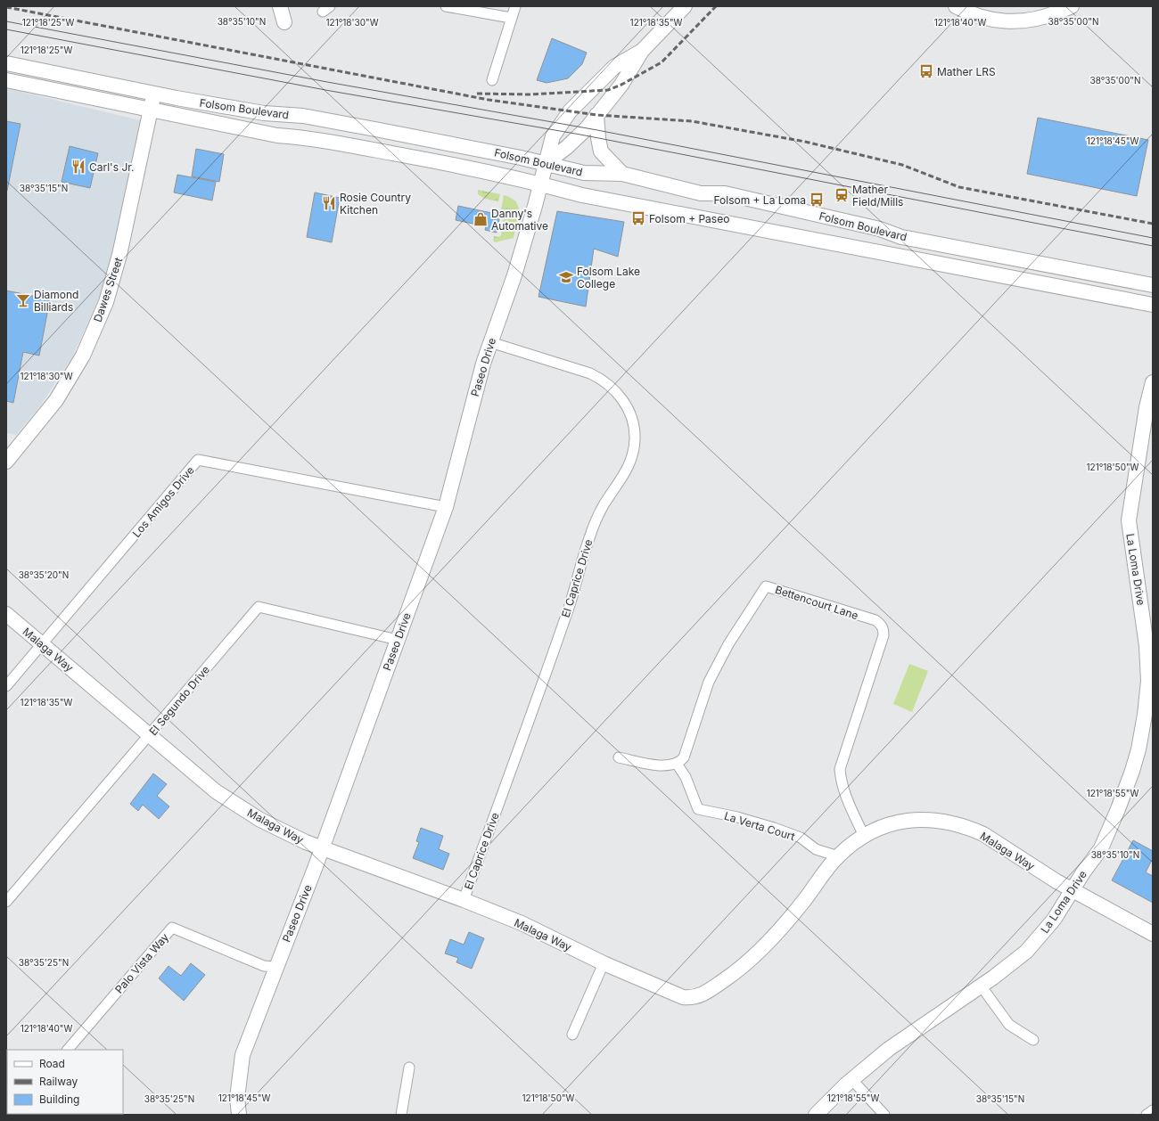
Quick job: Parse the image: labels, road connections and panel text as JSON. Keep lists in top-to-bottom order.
{
  "streets": {
    "street": [
      "Folsom Boulevard",
      "Dawes Street",
      "Paseo Drive",
      "Los Amigos Drive",
      "La Loma Drive",
      "El Caprice Drive",
      "Bettencourt Lane",
      "Malaga Way",
      "El Segundo Drive",
      "La Verta Court",
      "Palo Vista Way"
    ]
  },
  "crossings": [
    ["Folsom Boulevard", "Dawes Street"],
    ["Folsom Boulevard", "Paseo Drive"],
    ["Paseo Drive", "Los Amigos Drive"],
    ["Paseo Drive", "El Caprice Drive"],
    ["Paseo Drive", "Malaga Way"],
    ["Paseo Drive", "El Segundo Drive"],
    ["Paseo Drive", "Palo Vista Way"],
    ["Los Amigos Drive", "Malaga Way"],
    ["La Loma Drive", "Malaga Way"],
    ["El Caprice Drive", "Malaga Way"],
    ["Bettencourt Lane", "Malaga Way"],
    ["Bettencourt Lane", "La Verta Court"],
    ["Malaga Way", "El Segundo Drive"],
    ["Malaga Way", "La Verta Court"]
  ],
  "places": {
    "bus stop": ["Mather LRS", "Folsom + La Loma", "Folsom + Paseo"],
    "restaurant": ["Carl's Jr.", "Rosie Country Kitchen"],
    "station": ["Mather Field/Mills"],
    "shop": ["Danny's Automative"],
    "school or university": ["Folsom Lake College"],
    "bar": ["Diamond Billiards"]
  },
  "legend": ["Road", "Railway", "Building"],
  "coordinates": [
    "38°35'10\"N",
    "38°35'00\"N",
    "121°18'25\"W",
    "121°18'35\"W",
    "121°18'30\"W",
    "121°18'40\"W",
    "121°18'45\"W",
    "38°35'15\"N",
    "121°18'50\"W",
    "38°35'20\"N",
    "121°18'55\"W",
    "38°35'25\"N"
  ]
}
